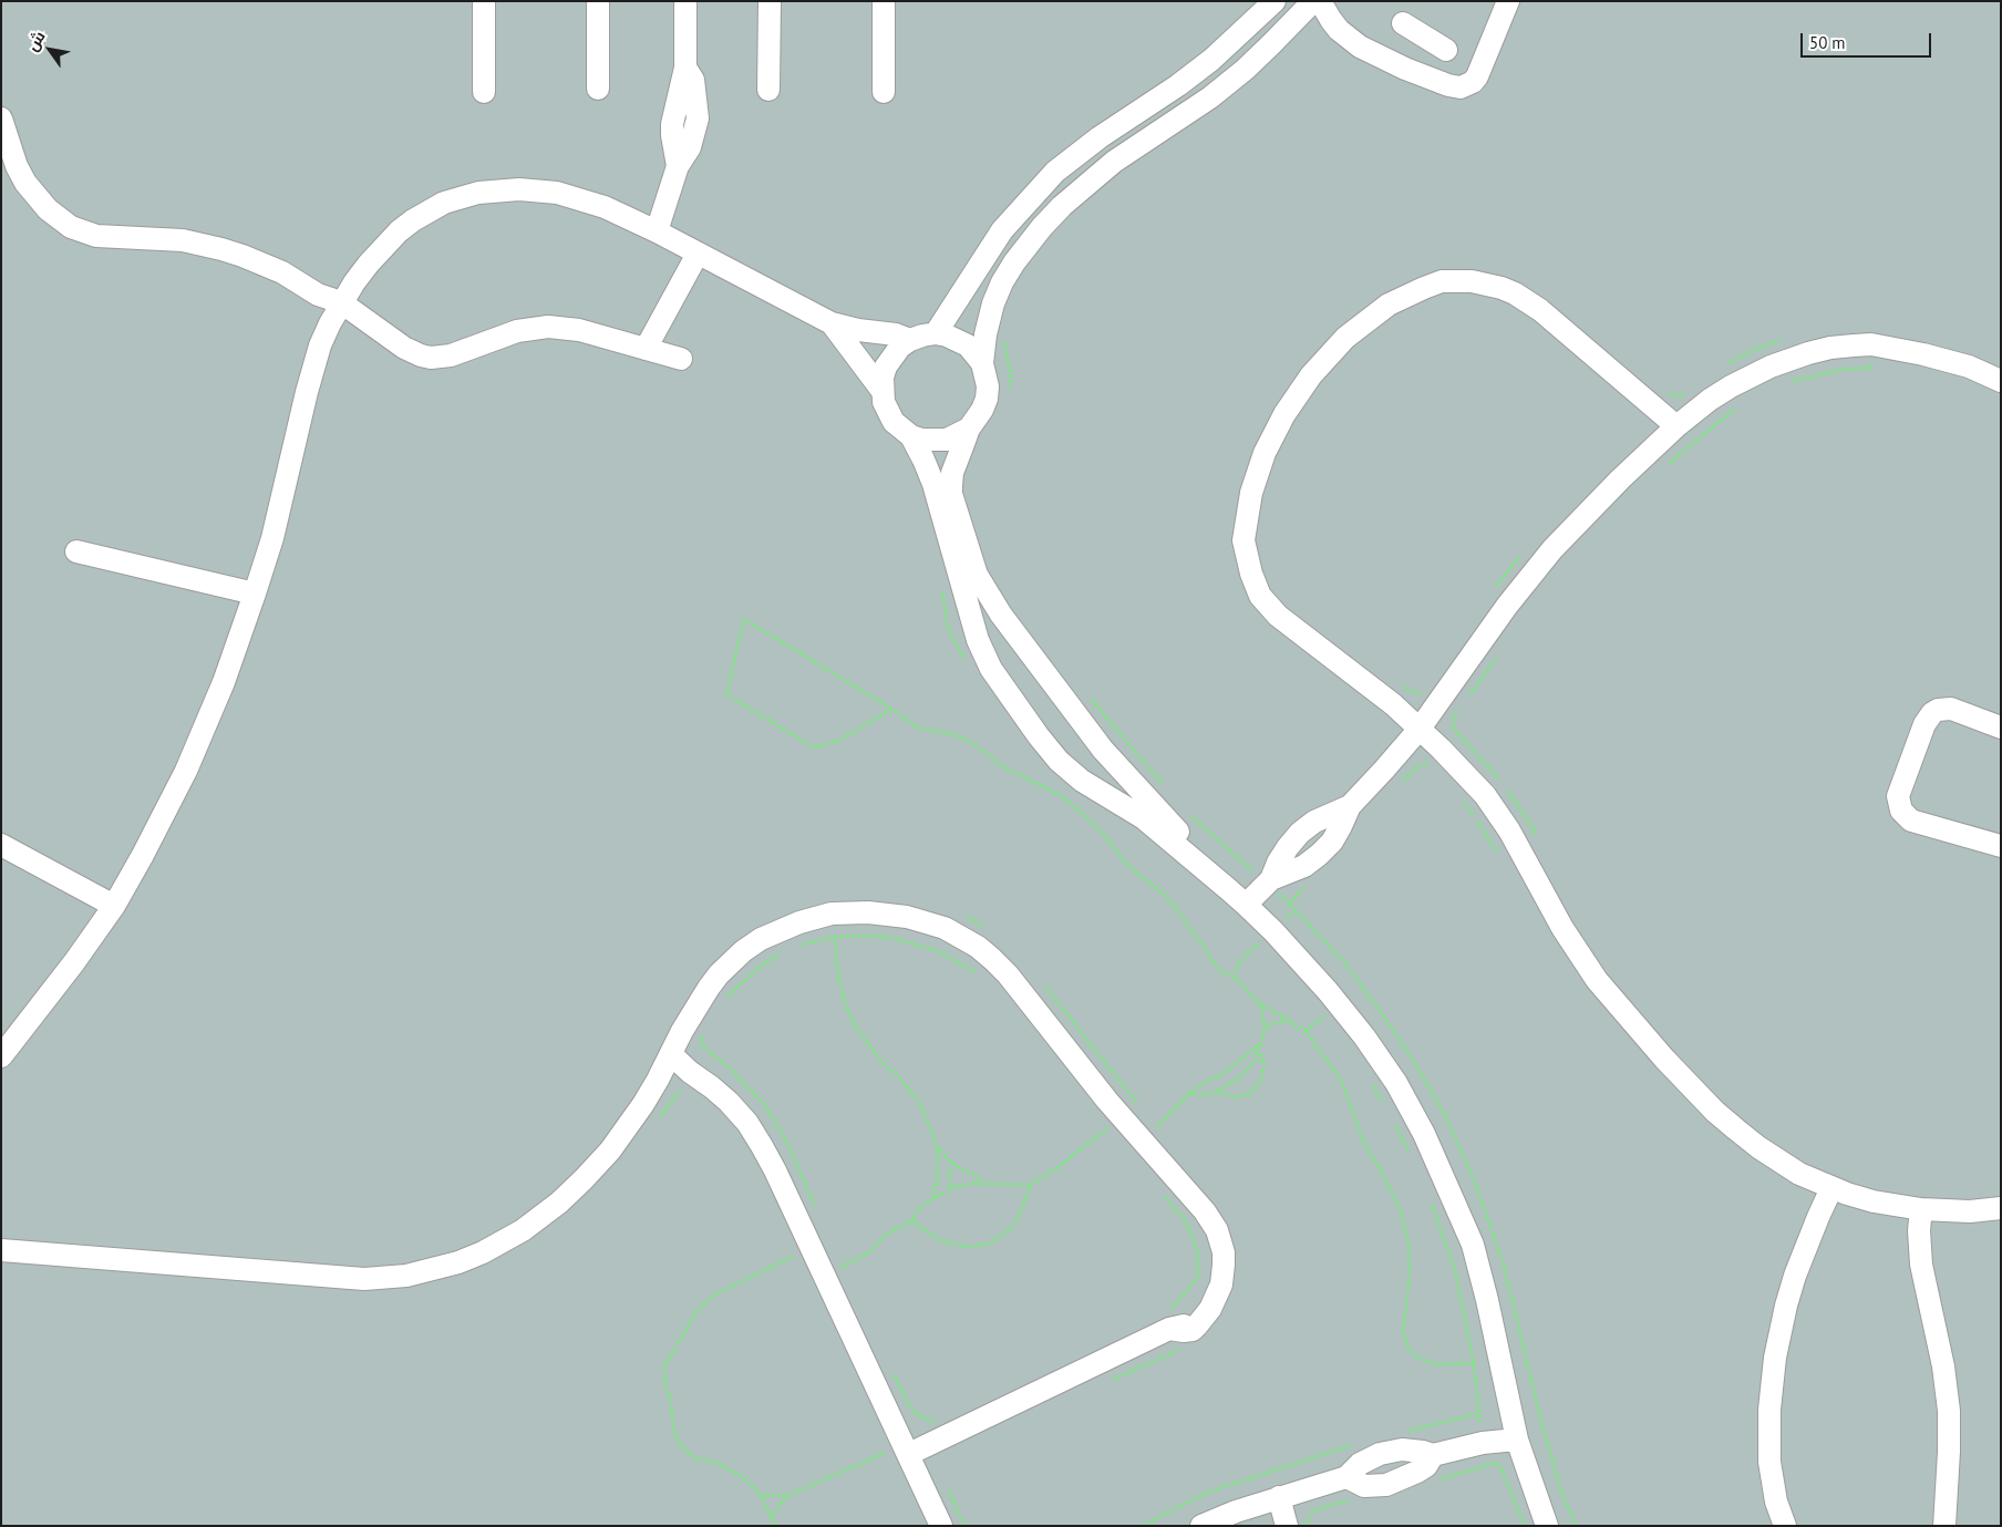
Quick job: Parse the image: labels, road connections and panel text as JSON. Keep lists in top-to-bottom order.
{
  "scale_bar": "50 m",
  "north": "top left"
}
